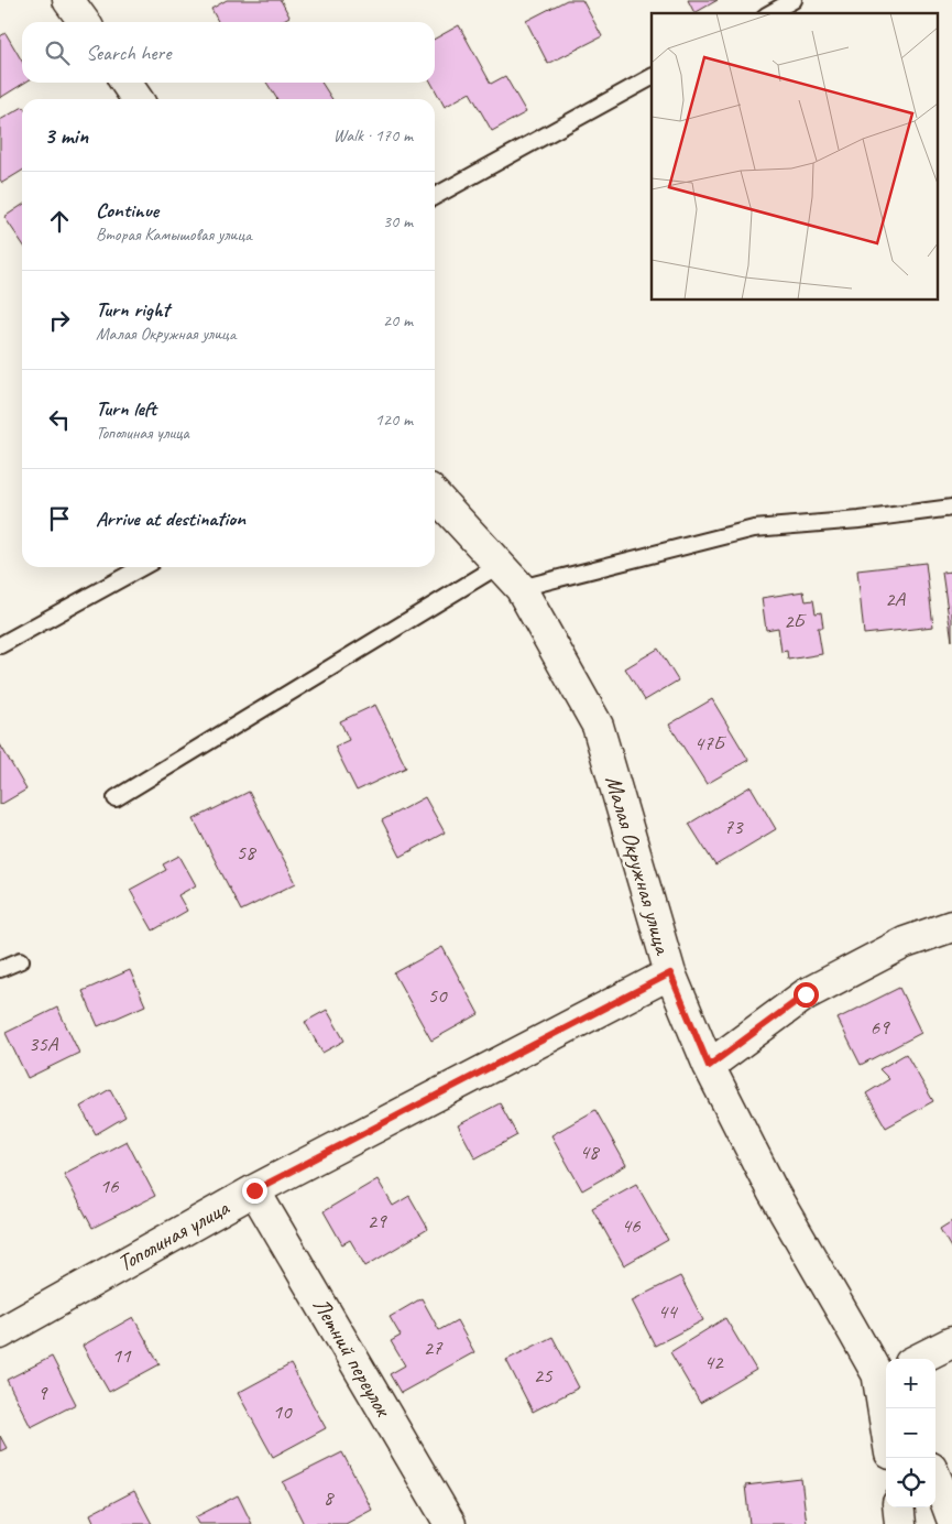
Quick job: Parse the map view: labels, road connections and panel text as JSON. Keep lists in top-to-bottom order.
{
  "streets": {
    "street": ["Малая Окружная улица", "Тополиная улица", "Летний переулок"]
  },
  "crossings": [
    ["Малая Окружная улица", "Тополиная улица"],
    ["Тополиная улица", "Летний переулок"]
  ],
  "house_numbers": [
    "2А",
    "2Б",
    "47Б",
    "73",
    "58",
    "50",
    "69",
    "35А",
    "48",
    "16",
    "29",
    "46",
    "44",
    "27",
    "11",
    "42",
    "25",
    "9",
    "10",
    "8"
  ],
  "page": {
    "search": "Search here",
    "heading": ["3 min", "Walk · 170 m"],
    "list": [
      ["Continue", "Вторая Камышовая улица", "30 m"],
      ["Turn right", "Малая Окружная улица", "20 m"],
      ["Turn left", "Тополиная улица", "120 m"],
      "Arrive at destination"
    ],
    "map_buttons": ["+", "−"]
  }
}
